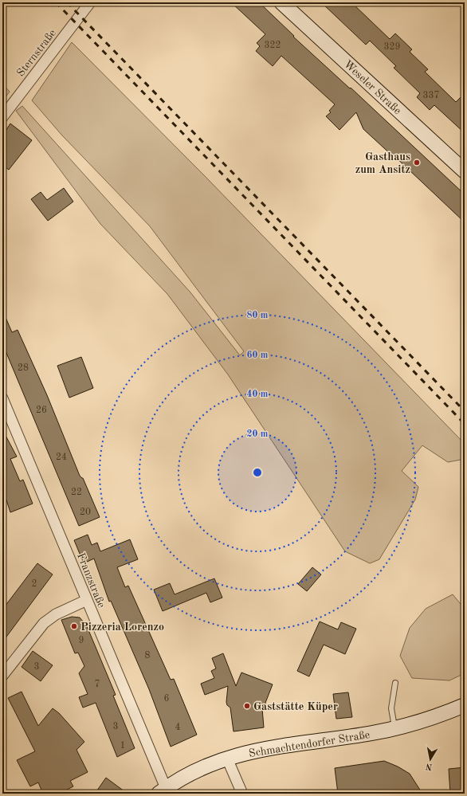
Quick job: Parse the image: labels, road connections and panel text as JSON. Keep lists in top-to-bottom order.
{
  "streets": {
    "main road": ["Weseler Straße", "Schmachtendorfer Straße"],
    "street": ["Sternstraße", "Franzstraße"]
  },
  "crossings": [
    ["Franzstraße", "Schmachtendorfer Straße"]
  ],
  "places": ["Gasthaus zum Ansitz", "Pizzeria Lorenzo", "Gaststätte Küper"],
  "house_numbers": [
    "322",
    "329",
    "337",
    "28",
    "26",
    "24",
    "22",
    "20",
    "2",
    "9",
    "8",
    "3",
    "7",
    "6",
    "3",
    "4",
    "1"
  ],
  "north": "bottom",
  "rings": [
    "80 m",
    "60 m",
    "40 m",
    "20 m"
  ]
}
